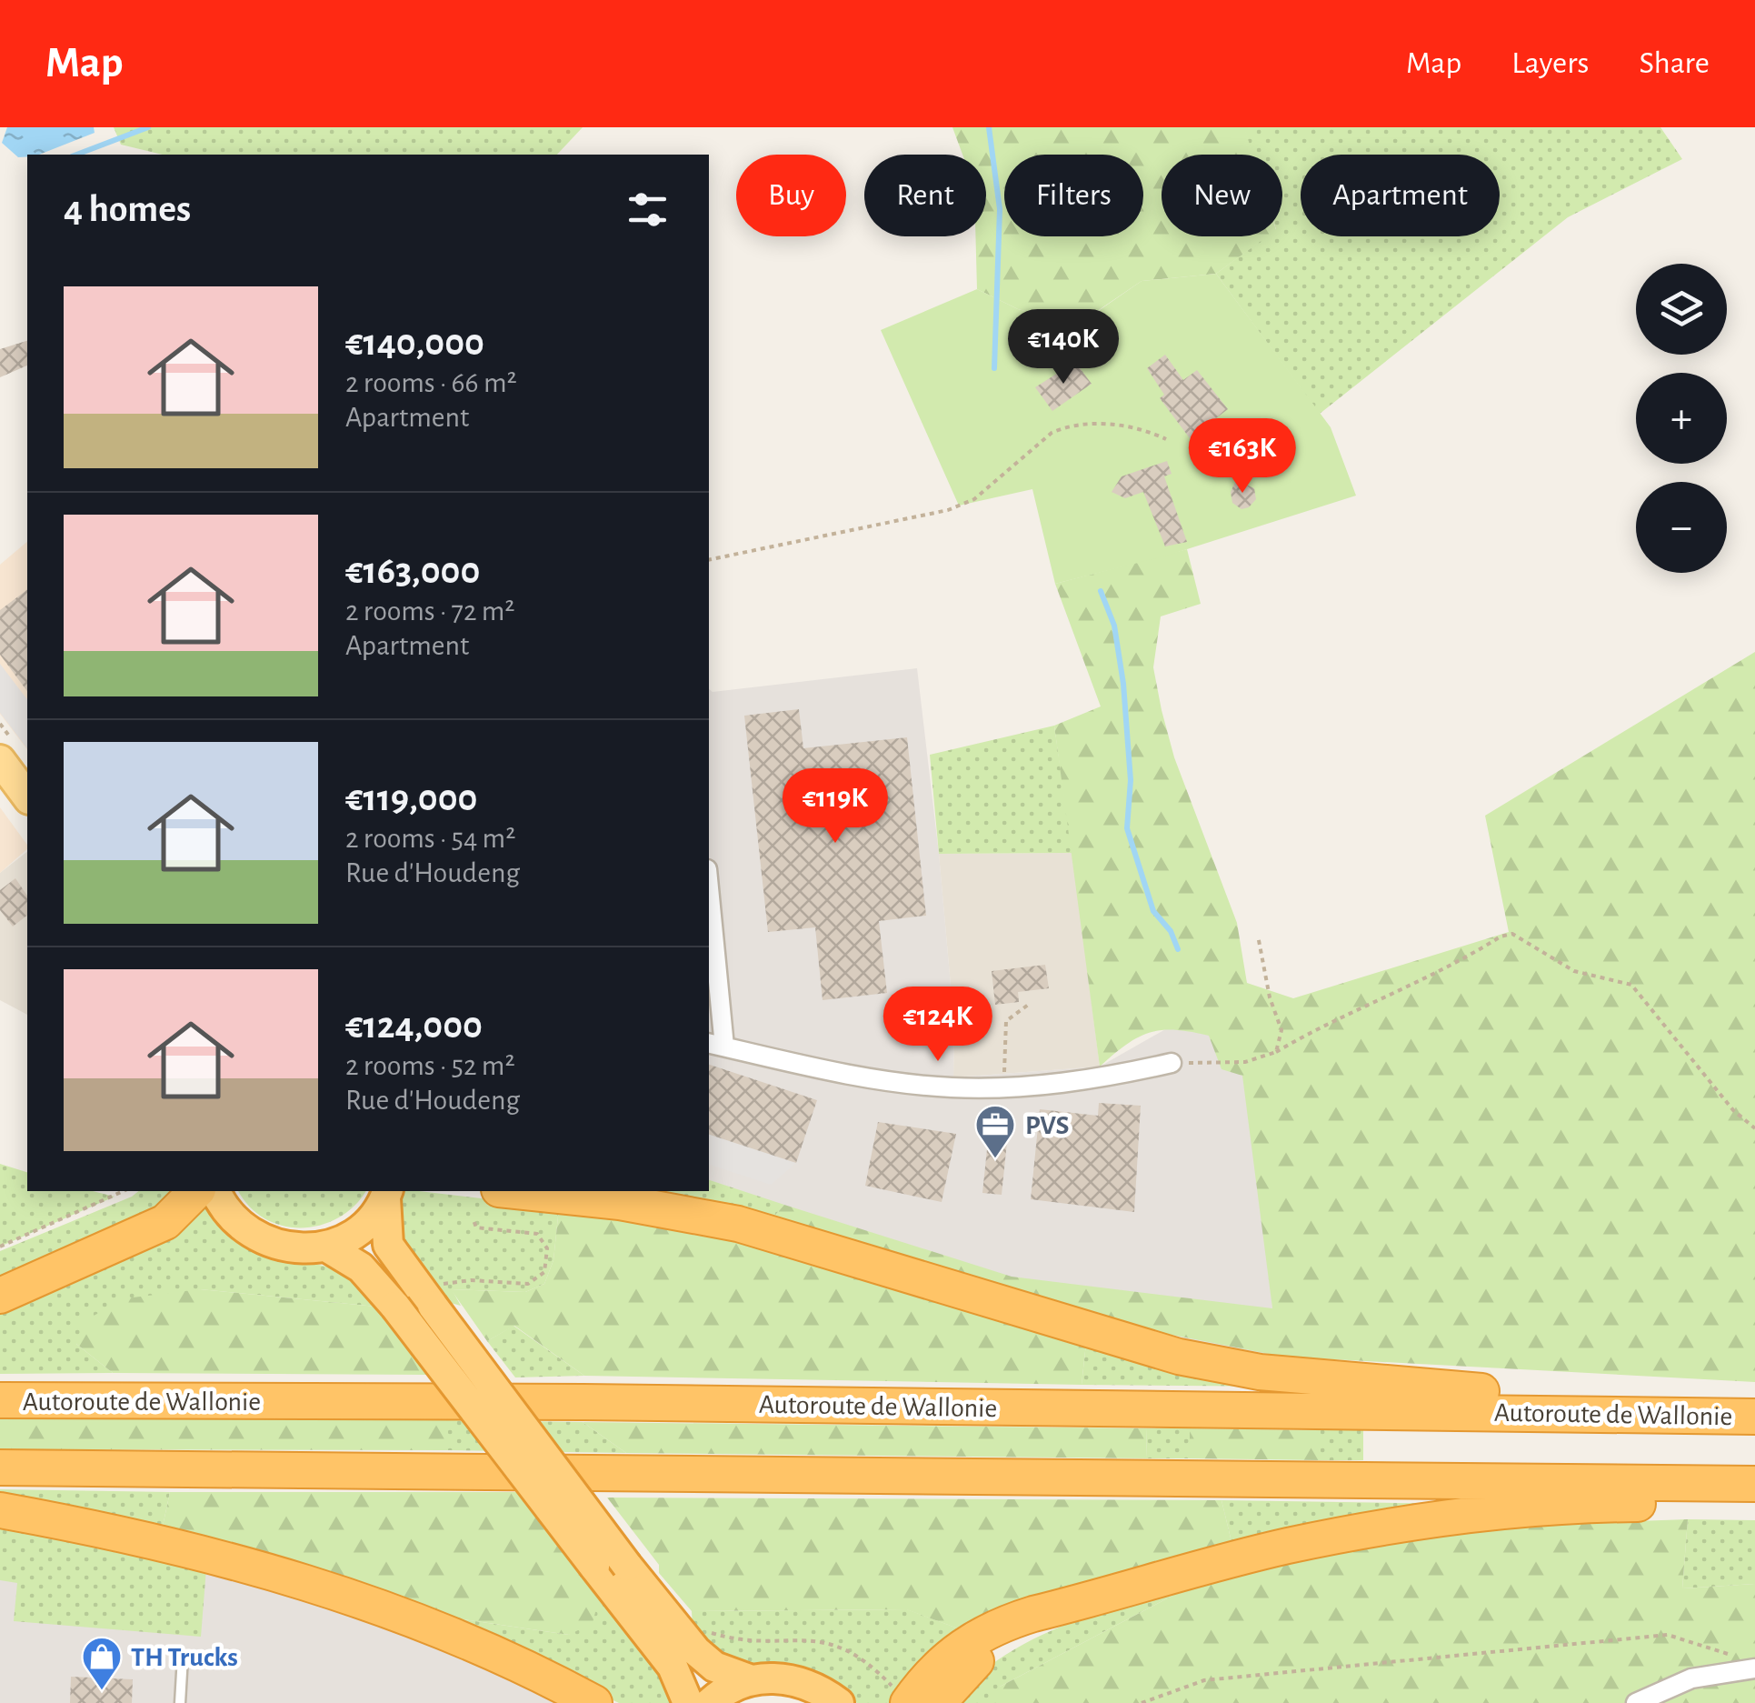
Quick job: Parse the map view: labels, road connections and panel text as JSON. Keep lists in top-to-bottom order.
{
  "streets": {
    "highway": ["Autoroute de Wallonie"]
  },
  "places": {
    "office": ["PVS"],
    "shop": ["TH Trucks"]
  },
  "page": {
    "header": "Map",
    "nav": ["Map", "Layers", "Share"],
    "chip": [
      "Buy",
      "Rent",
      "Filters",
      "New",
      "Apartment"
    ],
    "heading": "4 homes",
    "map_buttons": ["+", "−"],
    "list": [
      {
        "name": "€140,000",
        "note": "2 rooms · 66 m² · Apartment"
      },
      {
        "name": "€163,000",
        "note": "2 rooms · 72 m² · Apartment"
      },
      {
        "name": "€119,000",
        "note": "2 rooms · 54 m² · Rue d'Houdeng"
      },
      {
        "name": "€124,000",
        "note": "2 rooms · 52 m² · Rue d'Houdeng"
      }
    ],
    "price": [
      "€140K",
      "€163K",
      "€119K",
      "€124K"
    ]
  }
}
